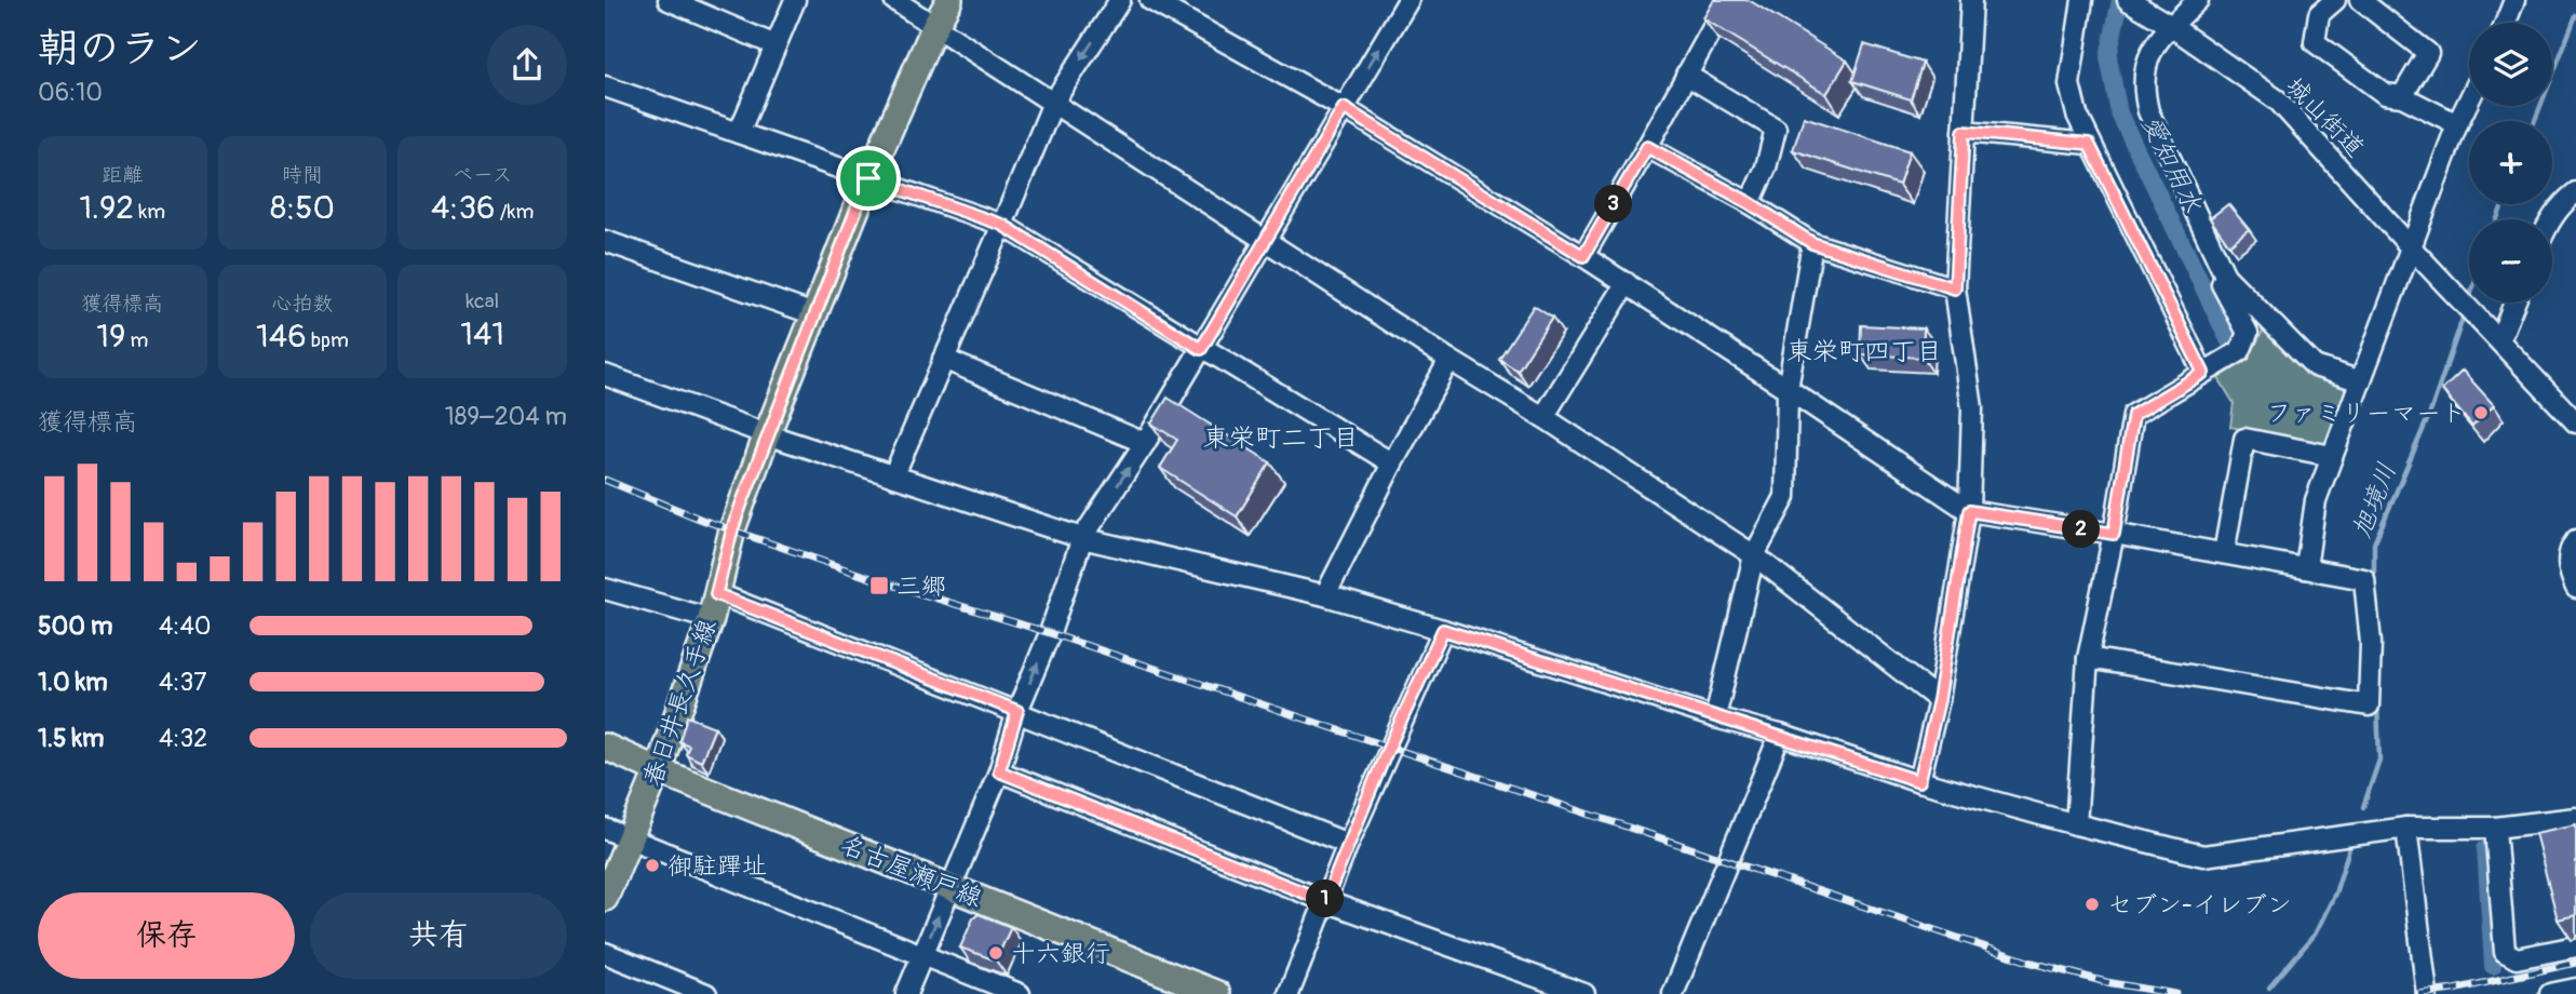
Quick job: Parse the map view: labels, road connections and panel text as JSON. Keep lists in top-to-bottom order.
{
  "streets": {
    "main road": ["春日井長久手線", "名古屋瀬戸線"],
    "street": ["城山街道"]
  },
  "crossings": [
    ["春日井長久手線", "名古屋瀬戸線"]
  ],
  "districts": ["東栄町四丁目", "東栄町二丁目"],
  "water": ["愛知用水", "旭境川"],
  "places": {
    "other": [
      "ファミリーマート",
      "御駐蹕址",
      "セブン-イレブン",
      "十六銀行"
    ],
    "transit": ["三郷"]
  },
  "page": {
    "heading": ["朝のラン", "06:10"],
    "map_buttons": ["+", "−"],
    "stats": [
      ["距離", "1.92 km"],
      ["時間", "8:50"],
      ["ペース", "4:36 /km"],
      ["獲得標高", "19 m"],
      ["心拍数", "146 bpm"],
      ["kcal", "141"]
    ],
    "pins": ["3", "2", "1"],
    "chart": ["獲得標高", "189–204 m"],
    "list": [
      {
        "name": "500 m",
        "note": "4:40"
      },
      {
        "name": "1.0 km",
        "note": "4:37"
      },
      {
        "name": "1.5 km",
        "note": "4:32"
      }
    ],
    "buttons": ["保存", "共有"]
  }
}
